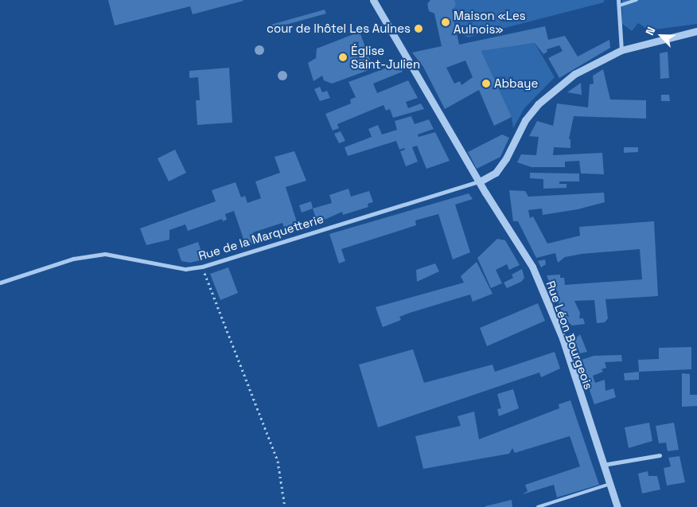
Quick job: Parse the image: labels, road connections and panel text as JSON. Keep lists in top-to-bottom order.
{
  "streets": {
    "street": ["Rue de la Marquetterie", "Rue Léon Bourgeois"]
  },
  "crossings": [
    ["Rue de la Marquetterie", "Rue Léon Bourgeois"]
  ],
  "places": [
    "Maison «Les Aulnois»",
    "cour de lhôtel Les Aulnes",
    "Église Saint-Julien",
    "Abbaye"
  ],
  "north": "top left"
}
